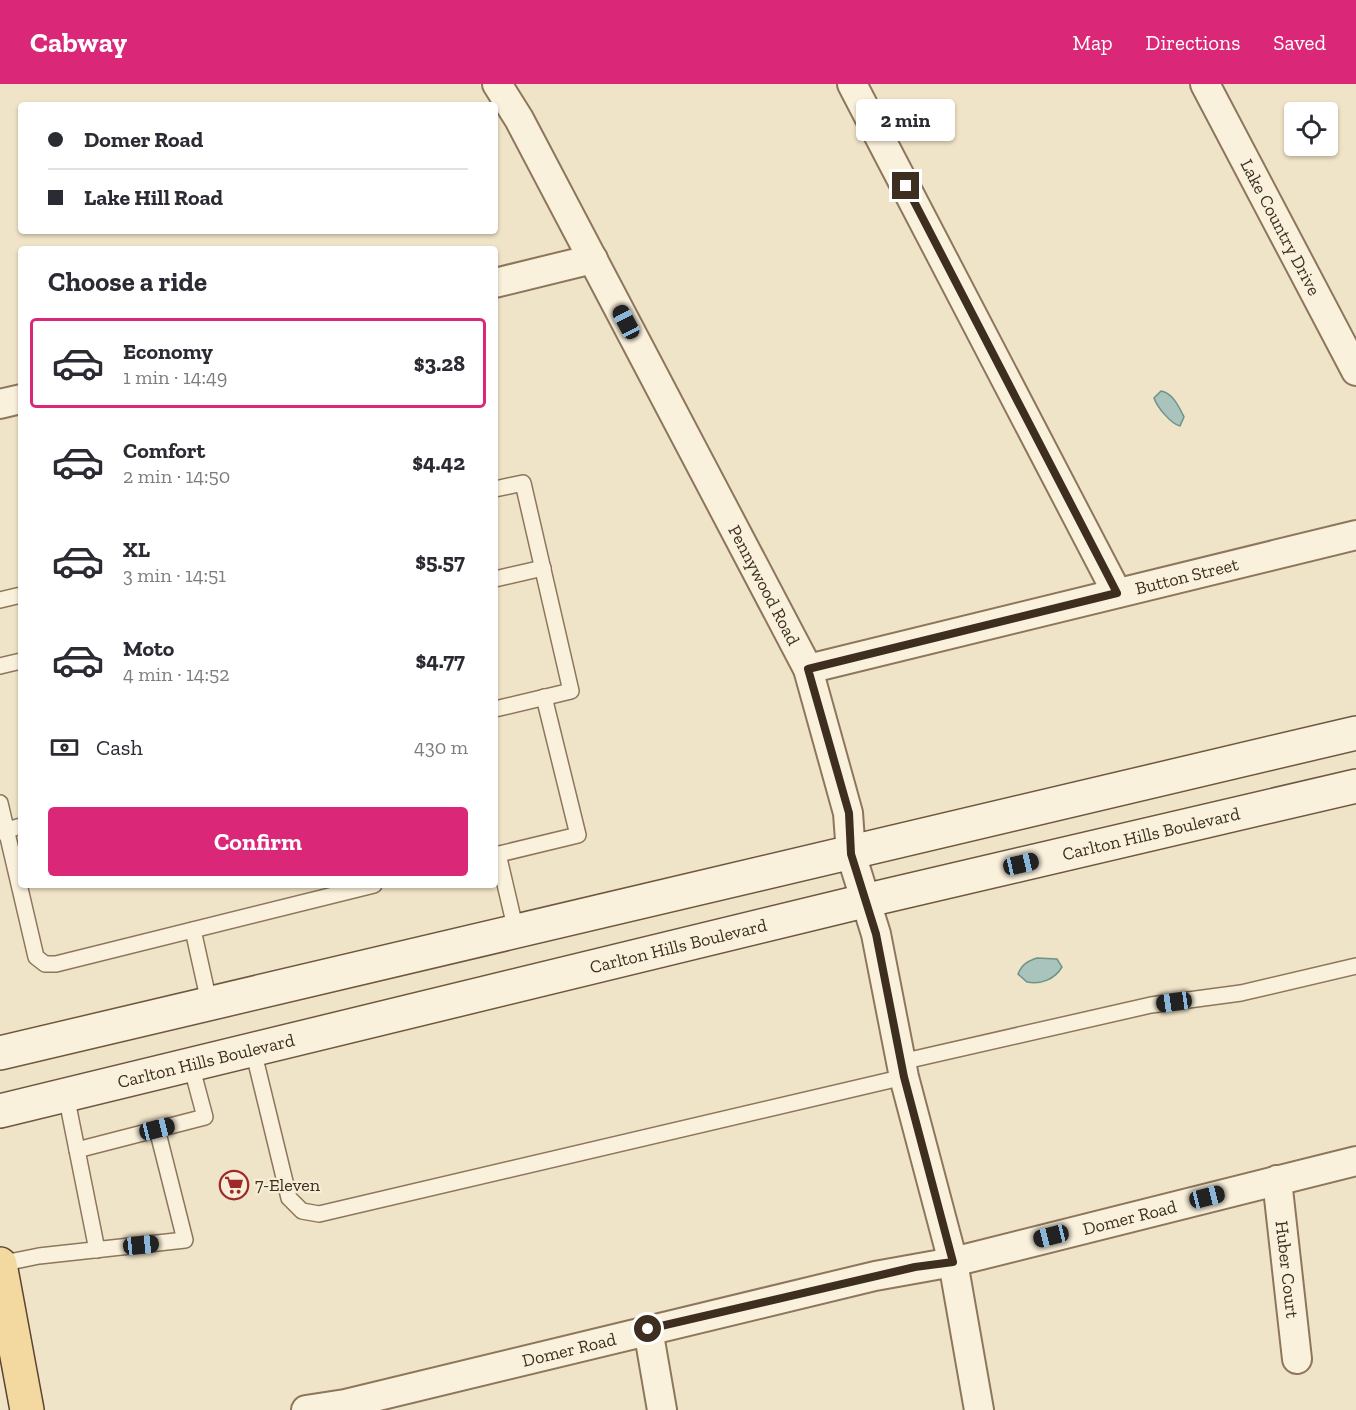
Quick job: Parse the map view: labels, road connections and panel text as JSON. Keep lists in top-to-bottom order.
{
  "streets": {
    "street": [
      "Lake Country Drive",
      "Button Street",
      "Pennywood Road",
      "Carlton Hills Boulevard",
      "Domer Road",
      "Huber Court"
    ]
  },
  "crossings": [
    ["Button Street", "Pennywood Road"],
    ["Pennywood Road", "Carlton Hills Boulevard"],
    ["Pennywood Road", "Domer Road"],
    ["Domer Road", "Huber Court"]
  ],
  "places": {
    "supermarket": ["7-Eleven"]
  },
  "page": {
    "header": "Cabway",
    "nav": ["Map", "Directions", "Saved"],
    "bubble": "2 min",
    "banner": ["Domer Road", "Lake Hill Road"],
    "heading": "Choose a ride",
    "list": [
      {
        "name": "Economy",
        "note": "1 min · 14:49",
        "value": "$3.28"
      },
      {
        "name": "Comfort",
        "note": "2 min · 14:50",
        "value": "$4.42"
      },
      {
        "name": "XL",
        "note": "3 min · 14:51",
        "value": "$5.57"
      },
      {
        "name": "Moto",
        "note": "4 min · 14:52",
        "value": "$4.77"
      }
    ],
    "pay": ["Cash", "430 m"],
    "buttons": "Confirm"
  }
}
